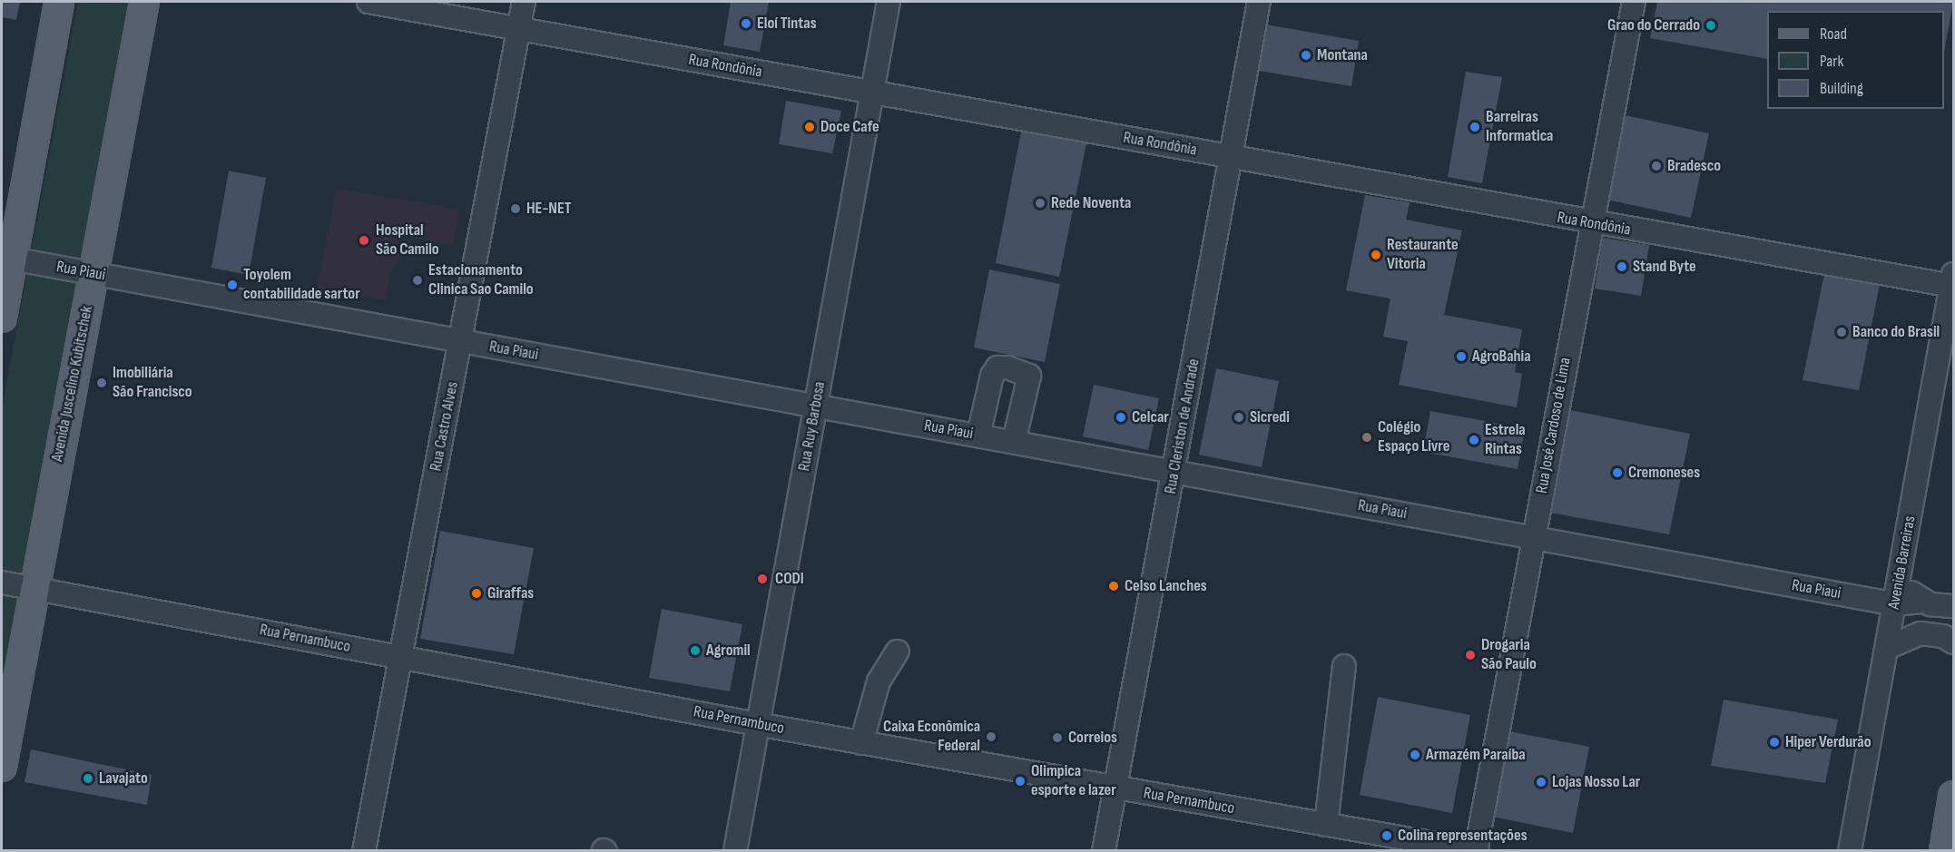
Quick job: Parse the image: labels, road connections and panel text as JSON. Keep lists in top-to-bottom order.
{
  "streets": {
    "main road": ["Avenida Juscelino Kubitschek"],
    "street": [
      "Rua Rondônia",
      "Rua Piaui",
      "Rua José Cardoso de Lima",
      "Rua Castro Alves",
      "Rua Ruy Barbosa",
      "Rua Cleriston de Andrade",
      "Avenida Barreiras",
      "Rua Pernambuco"
    ]
  },
  "crossings": [
    ["Rua Rondônia", "Rua José Cardoso de Lima"],
    ["Rua Rondônia", "Rua Castro Alves"],
    ["Rua Rondônia", "Rua Ruy Barbosa"],
    ["Rua Rondônia", "Rua Cleriston de Andrade"],
    ["Rua Rondônia", "Avenida Barreiras"],
    ["Rua Piaui", "Avenida Juscelino Kubitschek"],
    ["Rua Piaui", "Rua José Cardoso de Lima"],
    ["Rua Piaui", "Rua Castro Alves"],
    ["Rua Piaui", "Rua Ruy Barbosa"],
    ["Rua Piaui", "Rua Cleriston de Andrade"],
    ["Rua Piaui", "Avenida Barreiras"],
    ["Avenida Juscelino Kubitschek", "Rua Pernambuco"],
    ["Rua José Cardoso de Lima", "Rua Pernambuco"],
    ["Rua Castro Alves", "Rua Pernambuco"],
    ["Rua Ruy Barbosa", "Rua Pernambuco"],
    ["Rua Cleriston de Andrade", "Rua Pernambuco"]
  ],
  "places": [
    "Eloí Tintas",
    "Grao do Cerrado",
    "Montana",
    "Doce Cafe",
    "Barreiras Informatica",
    "Bradesco",
    "Rede Noventa",
    "HE-NET",
    "Hospital São Camilo",
    "Restaurante Vitoria",
    "Stand Byte",
    "Estacionamento Clinica Sao Camilo",
    "Toyolem contabilidade sartor",
    "Banco do Brasil",
    "AgroBahia",
    "Imobiliária São Francisco",
    "Celcar",
    "Sicredi",
    "Colégio Espaço Livre",
    "Estrela Rintas",
    "Cremoneses",
    "CODI",
    "Celso Lanches",
    "Giraffas",
    "Agromil",
    "Drogaria São Paulo",
    "Caixa Econômica Federal",
    "Correios",
    "Hiper Verdurão",
    "Armazém Paraíba",
    "Lavajato",
    "Olimpica esporte e lazer",
    "Lojas Nosso Lar",
    "Colina representações"
  ],
  "legend": ["Road", "Park", "Building"]
}
